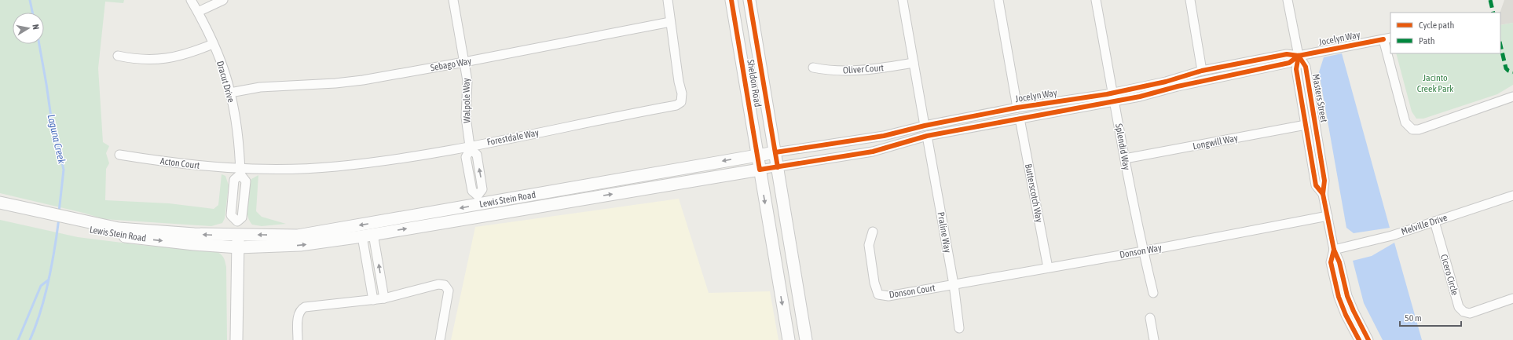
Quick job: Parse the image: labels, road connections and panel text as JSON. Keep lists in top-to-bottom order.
{
  "streets": {
    "street": [
      "Jocelyn Way",
      "Sebago Way",
      "Oliver Court",
      "Dracut Drive",
      "Sheldon Road",
      "Masters Street",
      "Walpole Way",
      "Forestdale Way",
      "Longwill Way",
      "Splendid Way",
      "Acton Court",
      "Butterscotch Way",
      "Lewis Stein Road",
      "Melville Drive",
      "Praline Way",
      "Donson Way",
      "Cicero Circle",
      "Donson Court"
    ]
  },
  "crossings": [
    ["Jocelyn Way", "Sheldon Road"],
    ["Jocelyn Way", "Masters Street"],
    ["Jocelyn Way", "Splendid Way"],
    ["Jocelyn Way", "Butterscotch Way"],
    ["Jocelyn Way", "Lewis Stein Road"],
    ["Jocelyn Way", "Praline Way"],
    ["Sebago Way", "Dracut Drive"],
    ["Sebago Way", "Walpole Way"],
    ["Sebago Way", "Forestdale Way"],
    ["Dracut Drive", "Forestdale Way"],
    ["Dracut Drive", "Acton Court"],
    ["Sheldon Road", "Lewis Stein Road"],
    ["Masters Street", "Longwill Way"],
    ["Masters Street", "Melville Drive"],
    ["Masters Street", "Donson Way"],
    ["Walpole Way", "Forestdale Way"],
    ["Forestdale Way", "Acton Court"],
    ["Longwill Way", "Splendid Way"],
    ["Splendid Way", "Donson Way"],
    ["Butterscotch Way", "Donson Way"],
    ["Melville Drive", "Cicero Circle"],
    ["Praline Way", "Donson Way"],
    ["Praline Way", "Donson Court"],
    ["Donson Way", "Donson Court"]
  ],
  "water": ["Laguna Creek"],
  "parks": ["Jacinto Creek Park"],
  "legend": ["Cycle path", "Path"],
  "scale_bar": "50 m",
  "north": "right"
}
